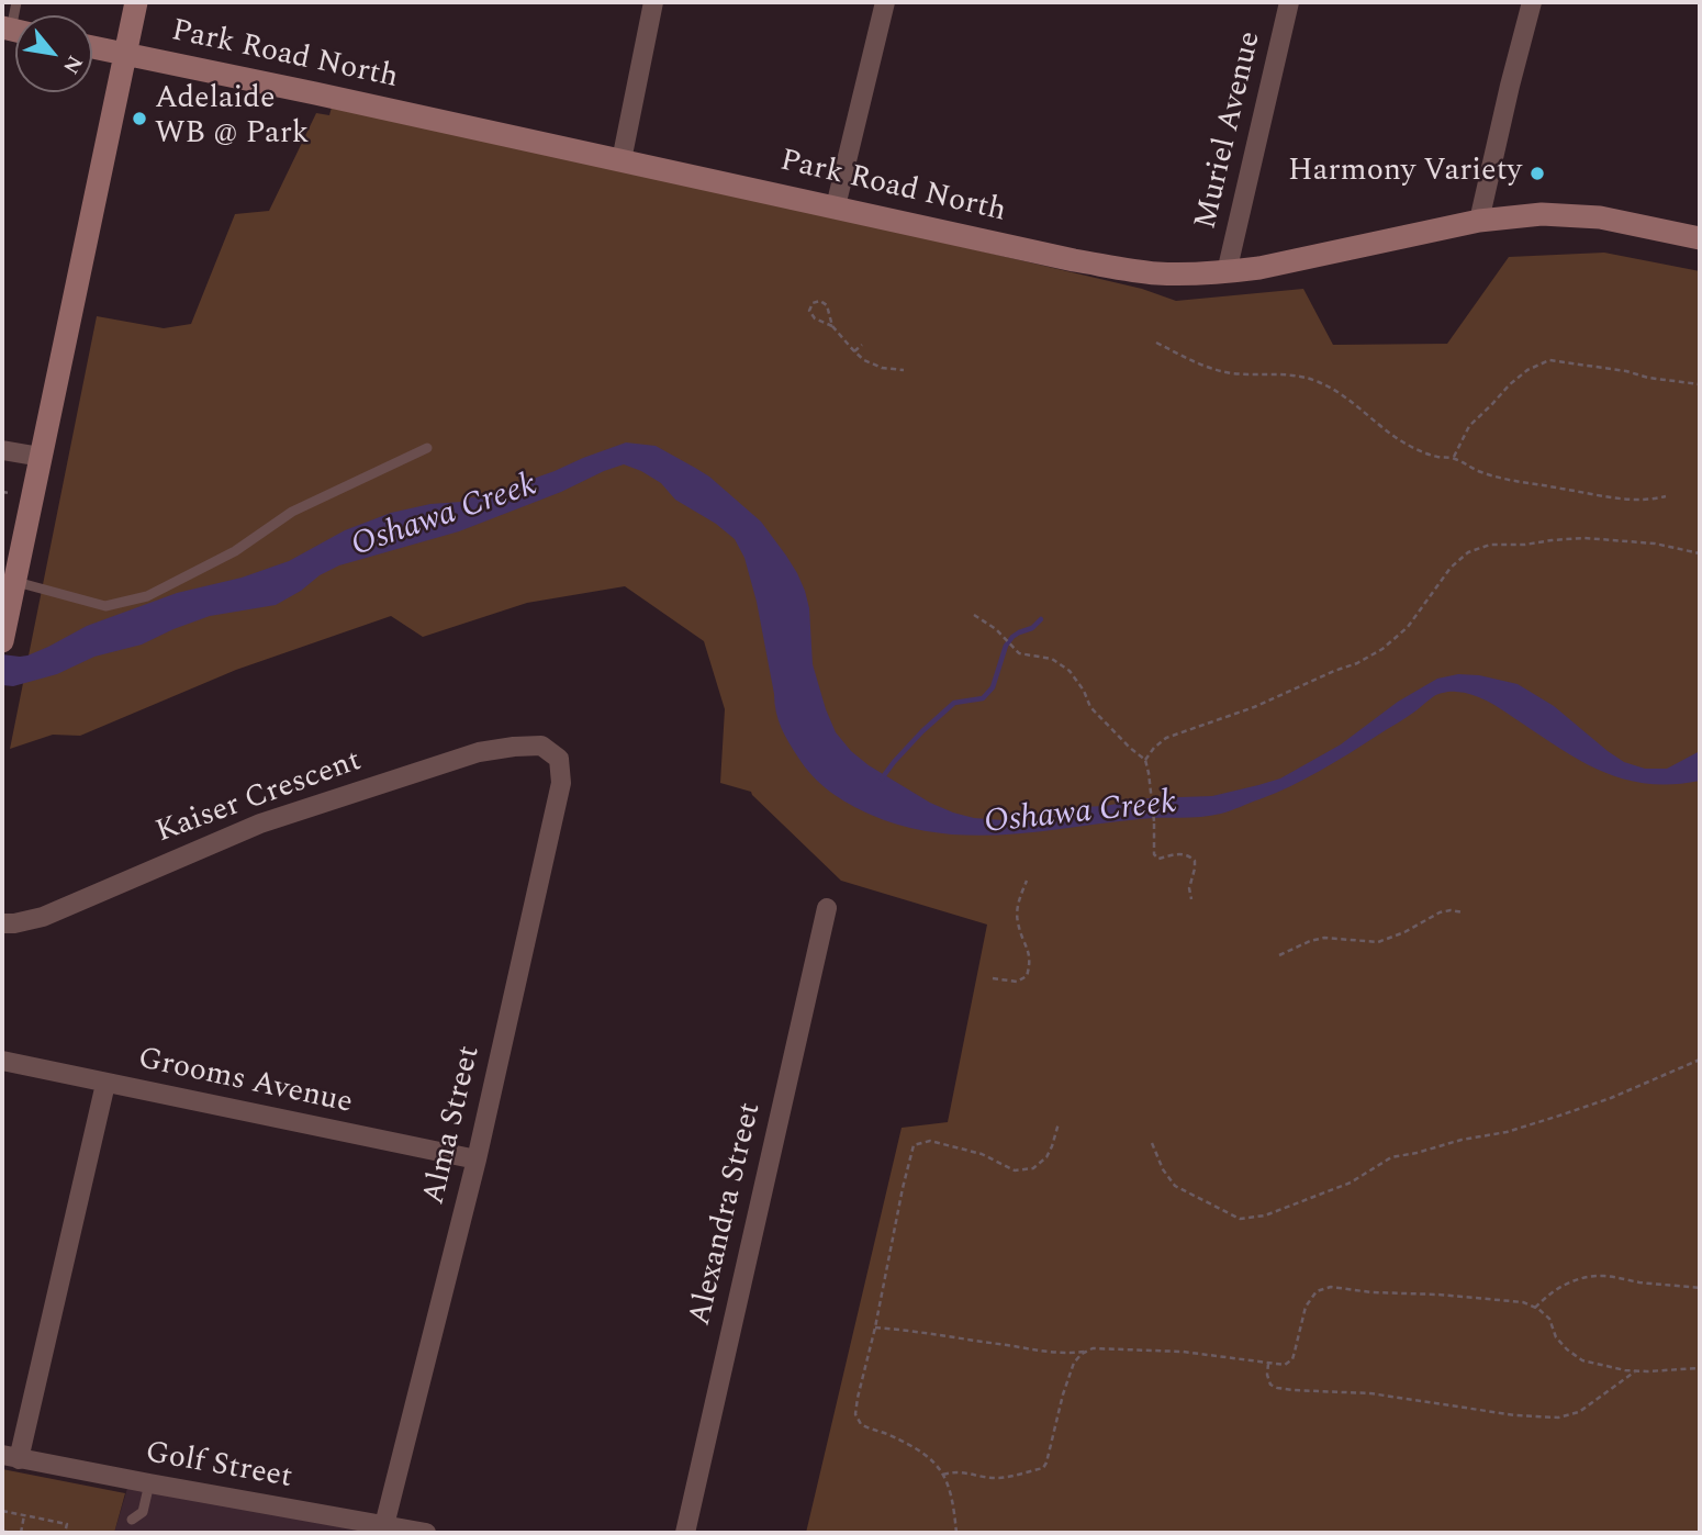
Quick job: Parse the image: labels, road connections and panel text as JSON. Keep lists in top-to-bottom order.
{
  "streets": {
    "main road": ["Park Road North"],
    "street": [
      "Muriel Avenue",
      "Kaiser Crescent",
      "Grooms Avenue",
      "Alma Street",
      "Alexandra Street",
      "Golf Street"
    ]
  },
  "crossings": [
    ["Park Road North", "Muriel Avenue"],
    ["Kaiser Crescent", "Alma Street"],
    ["Grooms Avenue", "Alma Street"],
    ["Alma Street", "Golf Street"]
  ],
  "water": ["Oshawa Creek"],
  "places": ["Adelaide WB @ Park", "Harmony Variety"],
  "north": "bottom right"
}
